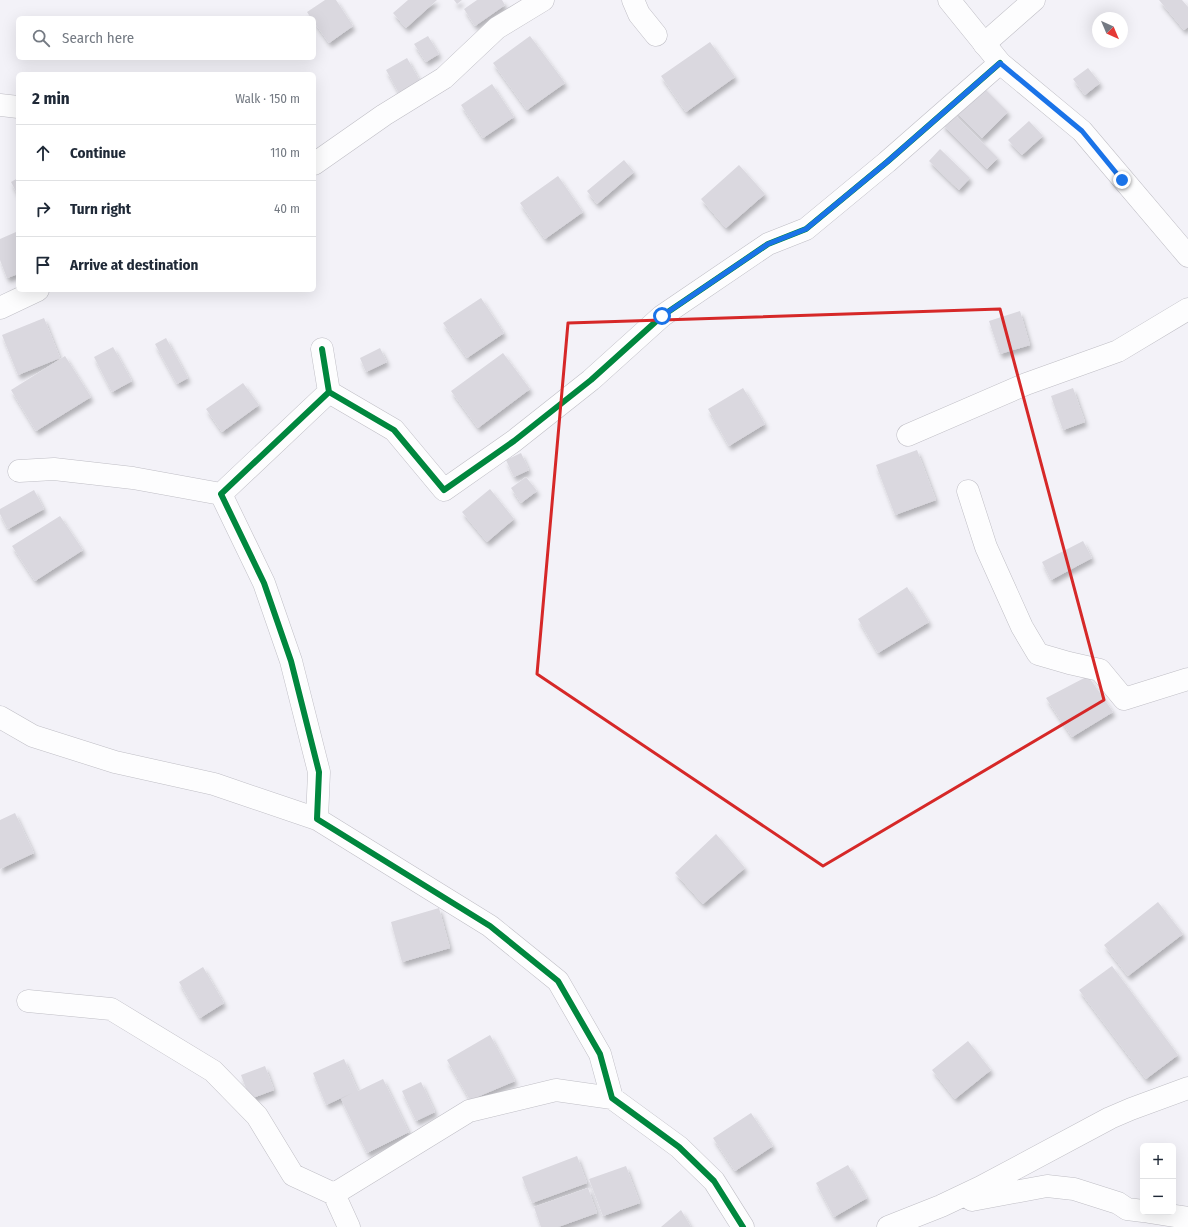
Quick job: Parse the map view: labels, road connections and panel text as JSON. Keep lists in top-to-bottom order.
{
  "north": "bottom right",
  "page": {
    "search": "Search here",
    "heading": ["2 min", "Walk · 150 m"],
    "list": [
      ["Continue", "110 m"],
      ["Turn right", "40 m"],
      "Arrive at destination"
    ],
    "map_buttons": ["+", "−"]
  }
}
